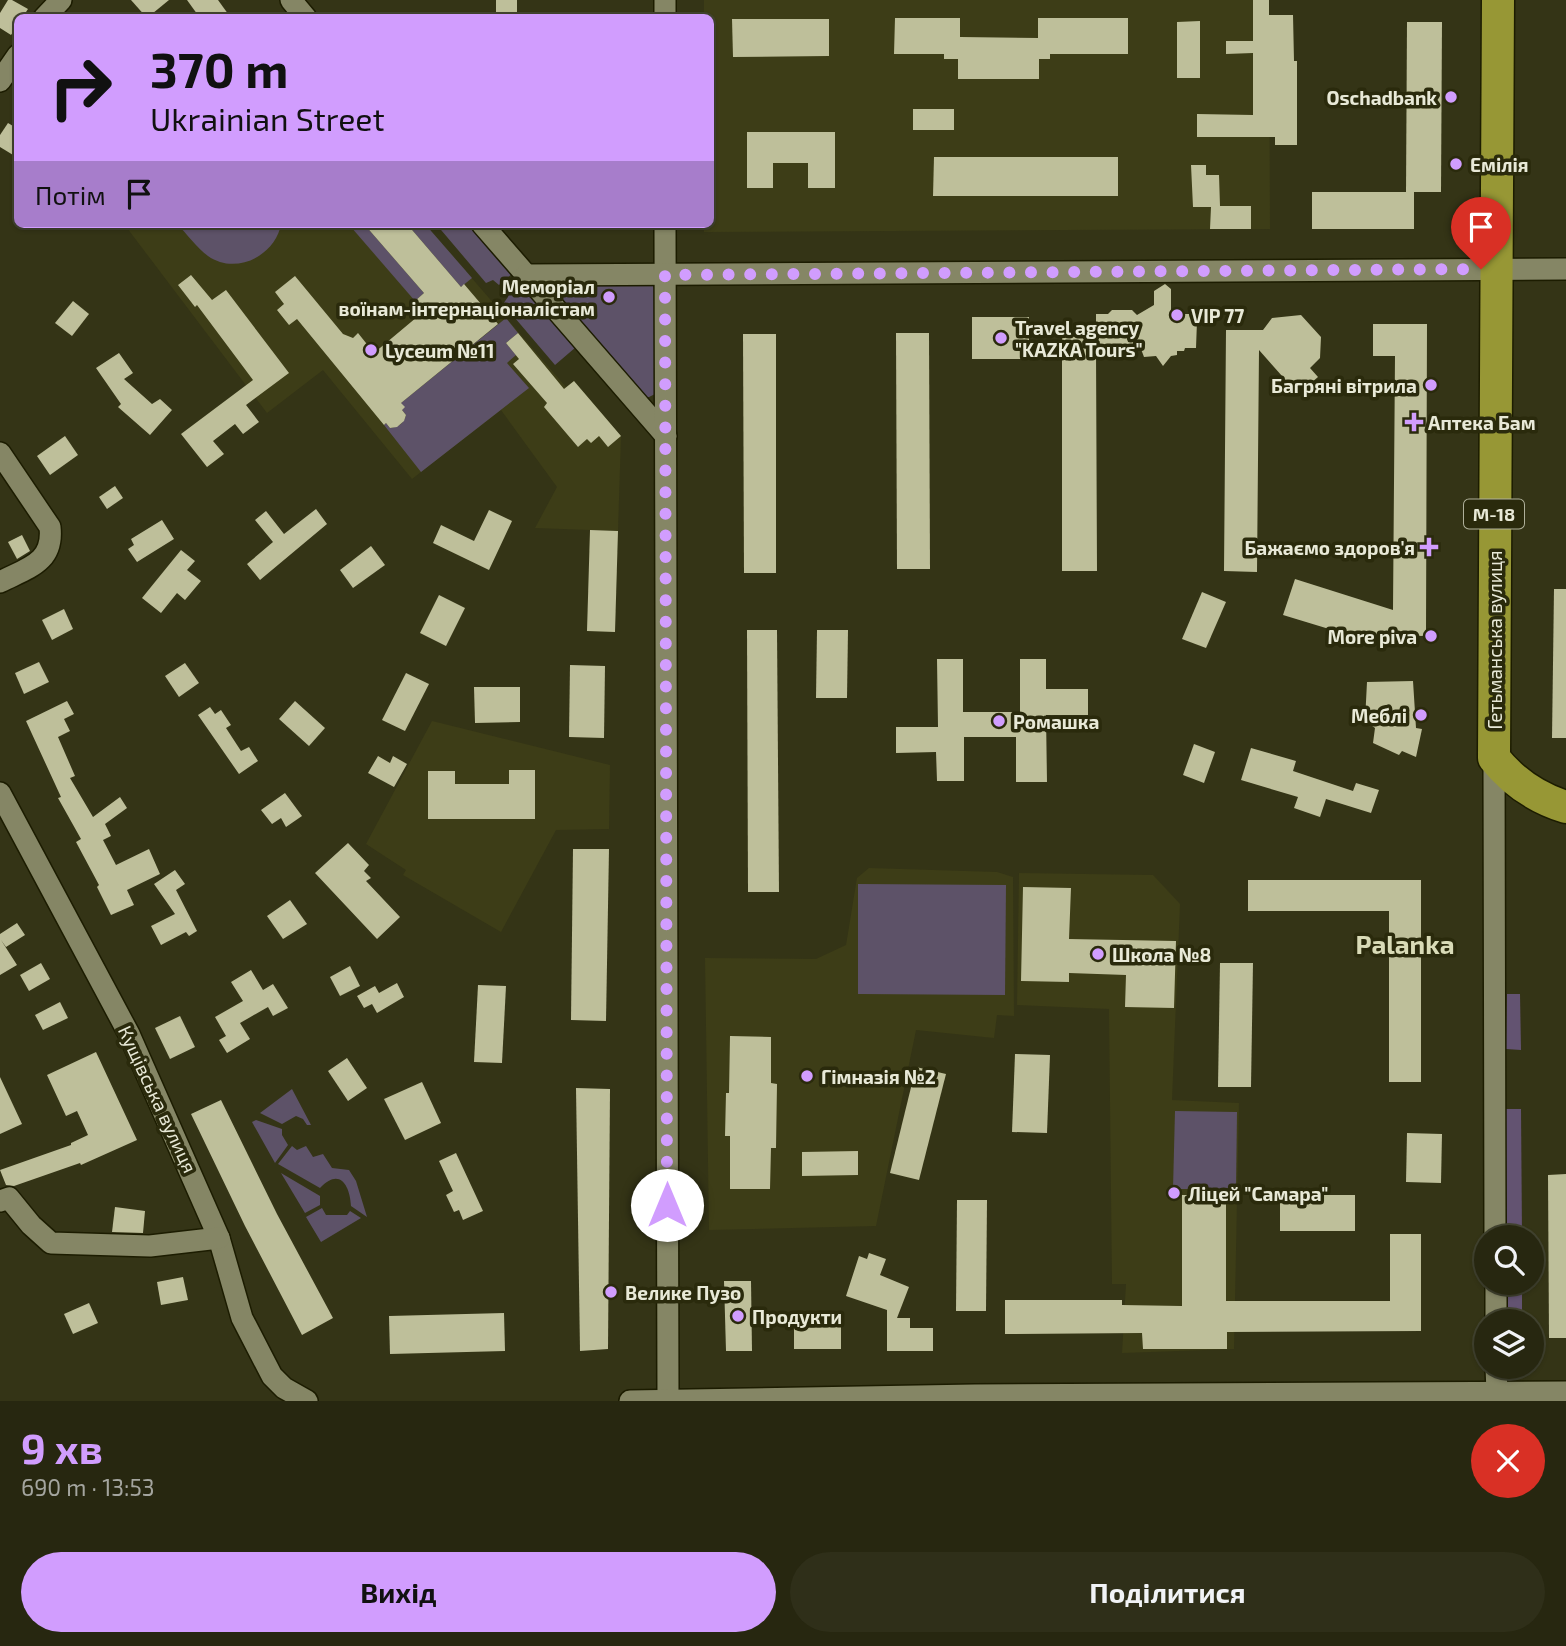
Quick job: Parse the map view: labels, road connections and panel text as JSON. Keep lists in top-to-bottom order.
{
  "streets": {
    "highway": ["М-18", "Гетьманська вулиця"],
    "street": ["Кущівська вулиця"]
  },
  "districts": ["Palanka"],
  "places": {
    "other": [
      "Oschadbank",
      "Емілія",
      "Меморіал воїнам-інтернаціоналістам",
      "VIP 77",
      "Travel agency \"KAZKA Tours\"",
      "Lyceum №11",
      "Багряні вітрила",
      "More piva",
      "Меблі",
      "Ромашка",
      "Школа №8",
      "Гімназія №2",
      "Ліцей \"Самара\"",
      "Велике Пузо",
      "Продукти"
    ],
    "health": ["Аптека Бам", "Бажаємо здоров'я"]
  },
  "page": {
    "turn": ["370 m", "Ukrainian Street"],
    "then": "Потім",
    "heading": ["9 хв", "690 m · 13:53"],
    "buttons": ["Вихід", "Поділитися"]
  }
}
